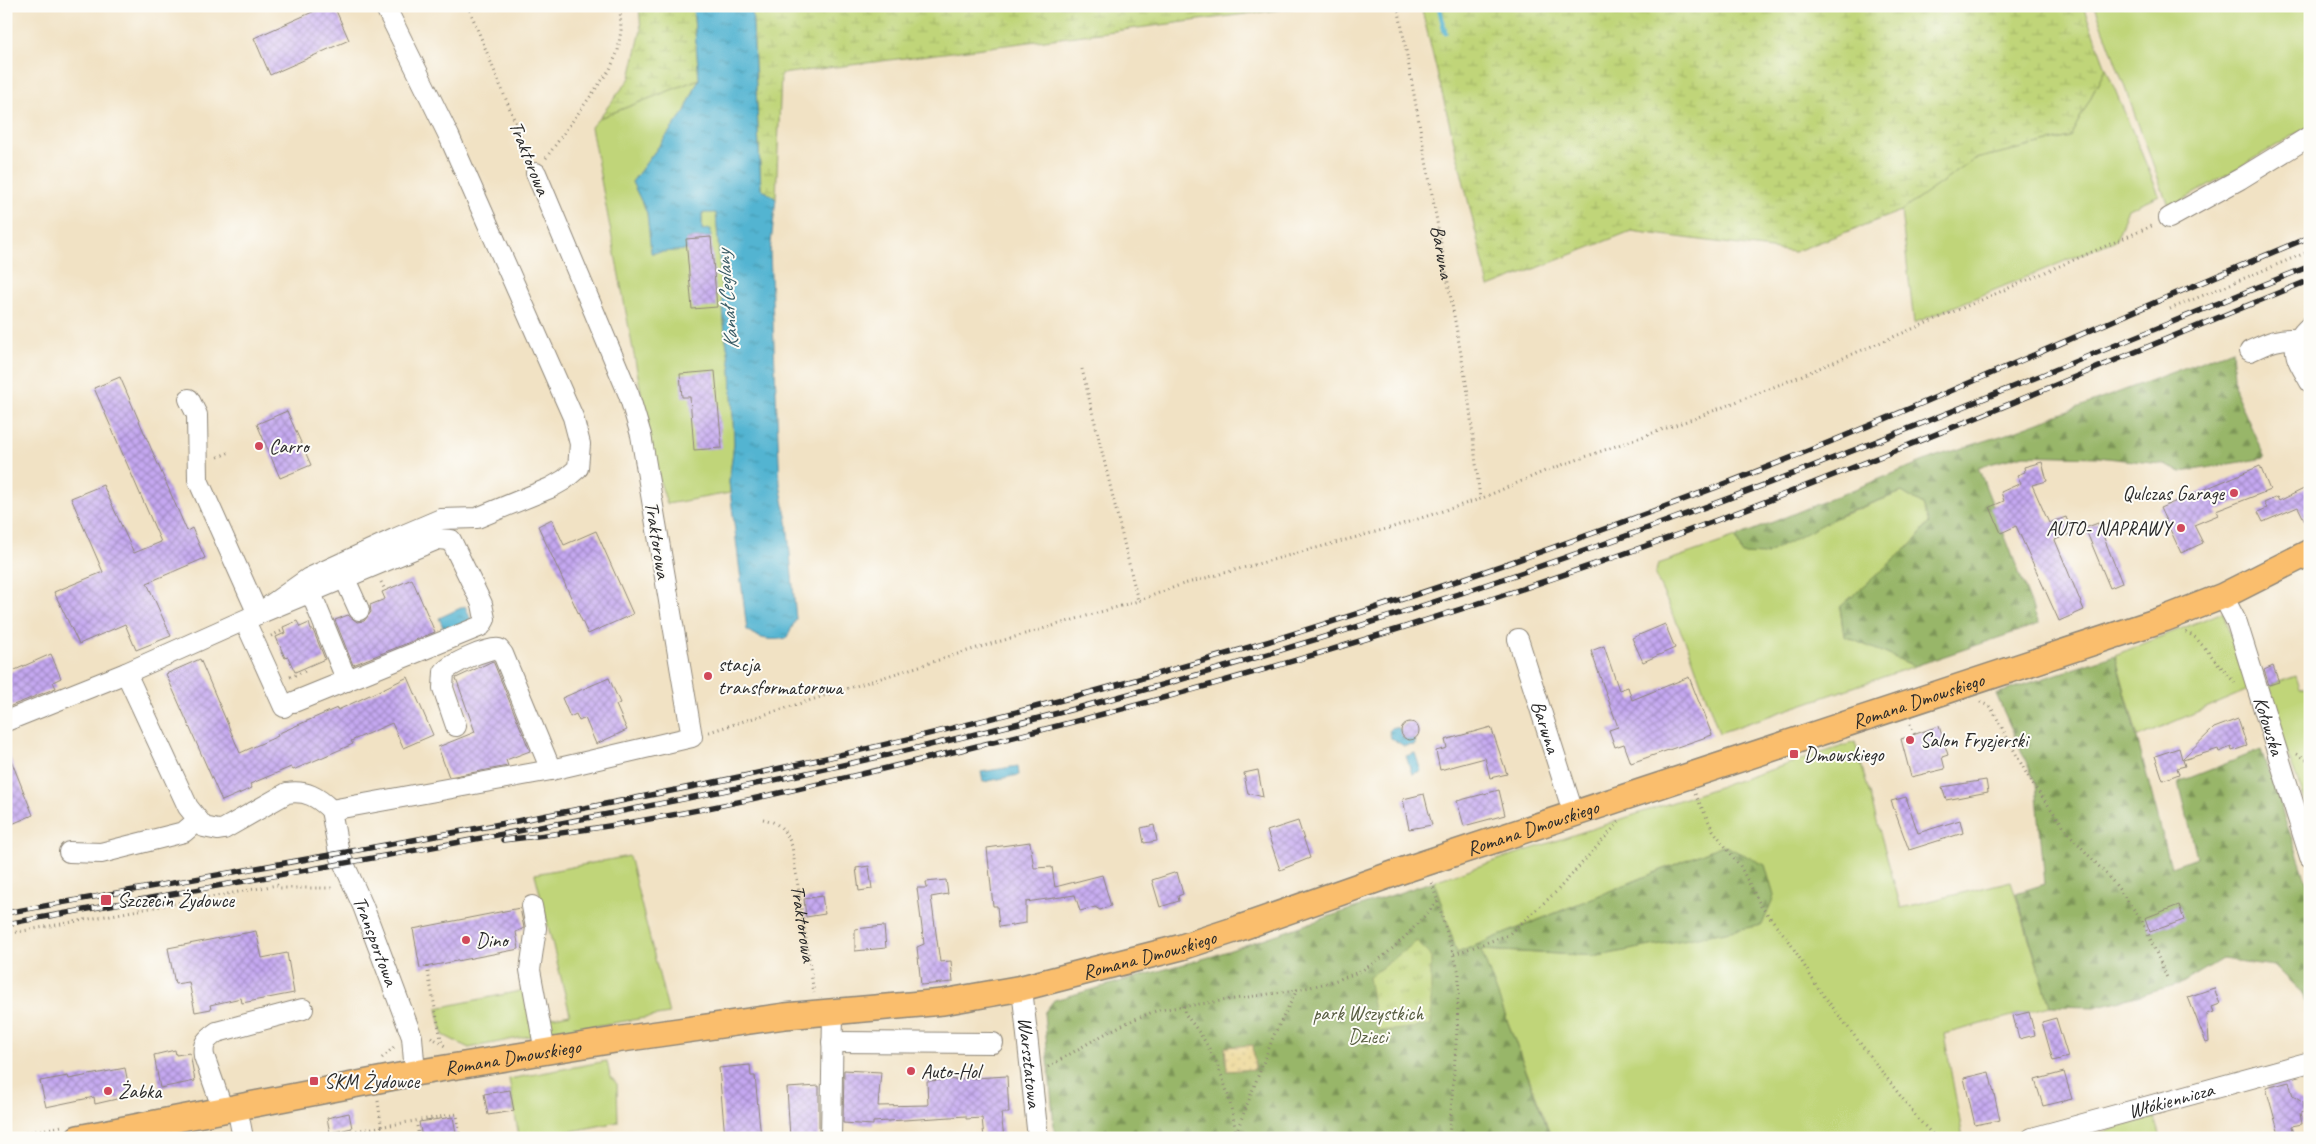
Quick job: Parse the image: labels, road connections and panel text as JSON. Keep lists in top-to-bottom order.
{
  "streets": {
    "main road": ["Romana Dmowskiego"],
    "street": [
      "Traktorowa",
      "Barwna",
      "Kołowska",
      "Transportowa",
      "Warsztatowa",
      "Włókiennicza"
    ]
  },
  "crossings": [
    ["Traktorowa", "Romana Dmowskiego"],
    ["Barwna", "Romana Dmowskiego"],
    ["Romana Dmowskiego", "Kołowska"],
    ["Romana Dmowskiego", "Transportowa"],
    ["Romana Dmowskiego", "Warsztatowa"]
  ],
  "water": ["Kanał Ceglany"],
  "parks": ["park Wszystkich Dzieci"],
  "places": {
    "other": [
      "Carro",
      "Qulczas Garage",
      "AUTO- NAPRAWY",
      "stacja transformatorowa",
      "Salon Fryzjerski",
      "Dino",
      "Auto-Hol",
      "Żabka"
    ],
    "transit": ["Dmowskiego", "Szczecin Żydowce", "SKM Żydowce"]
  }
}
